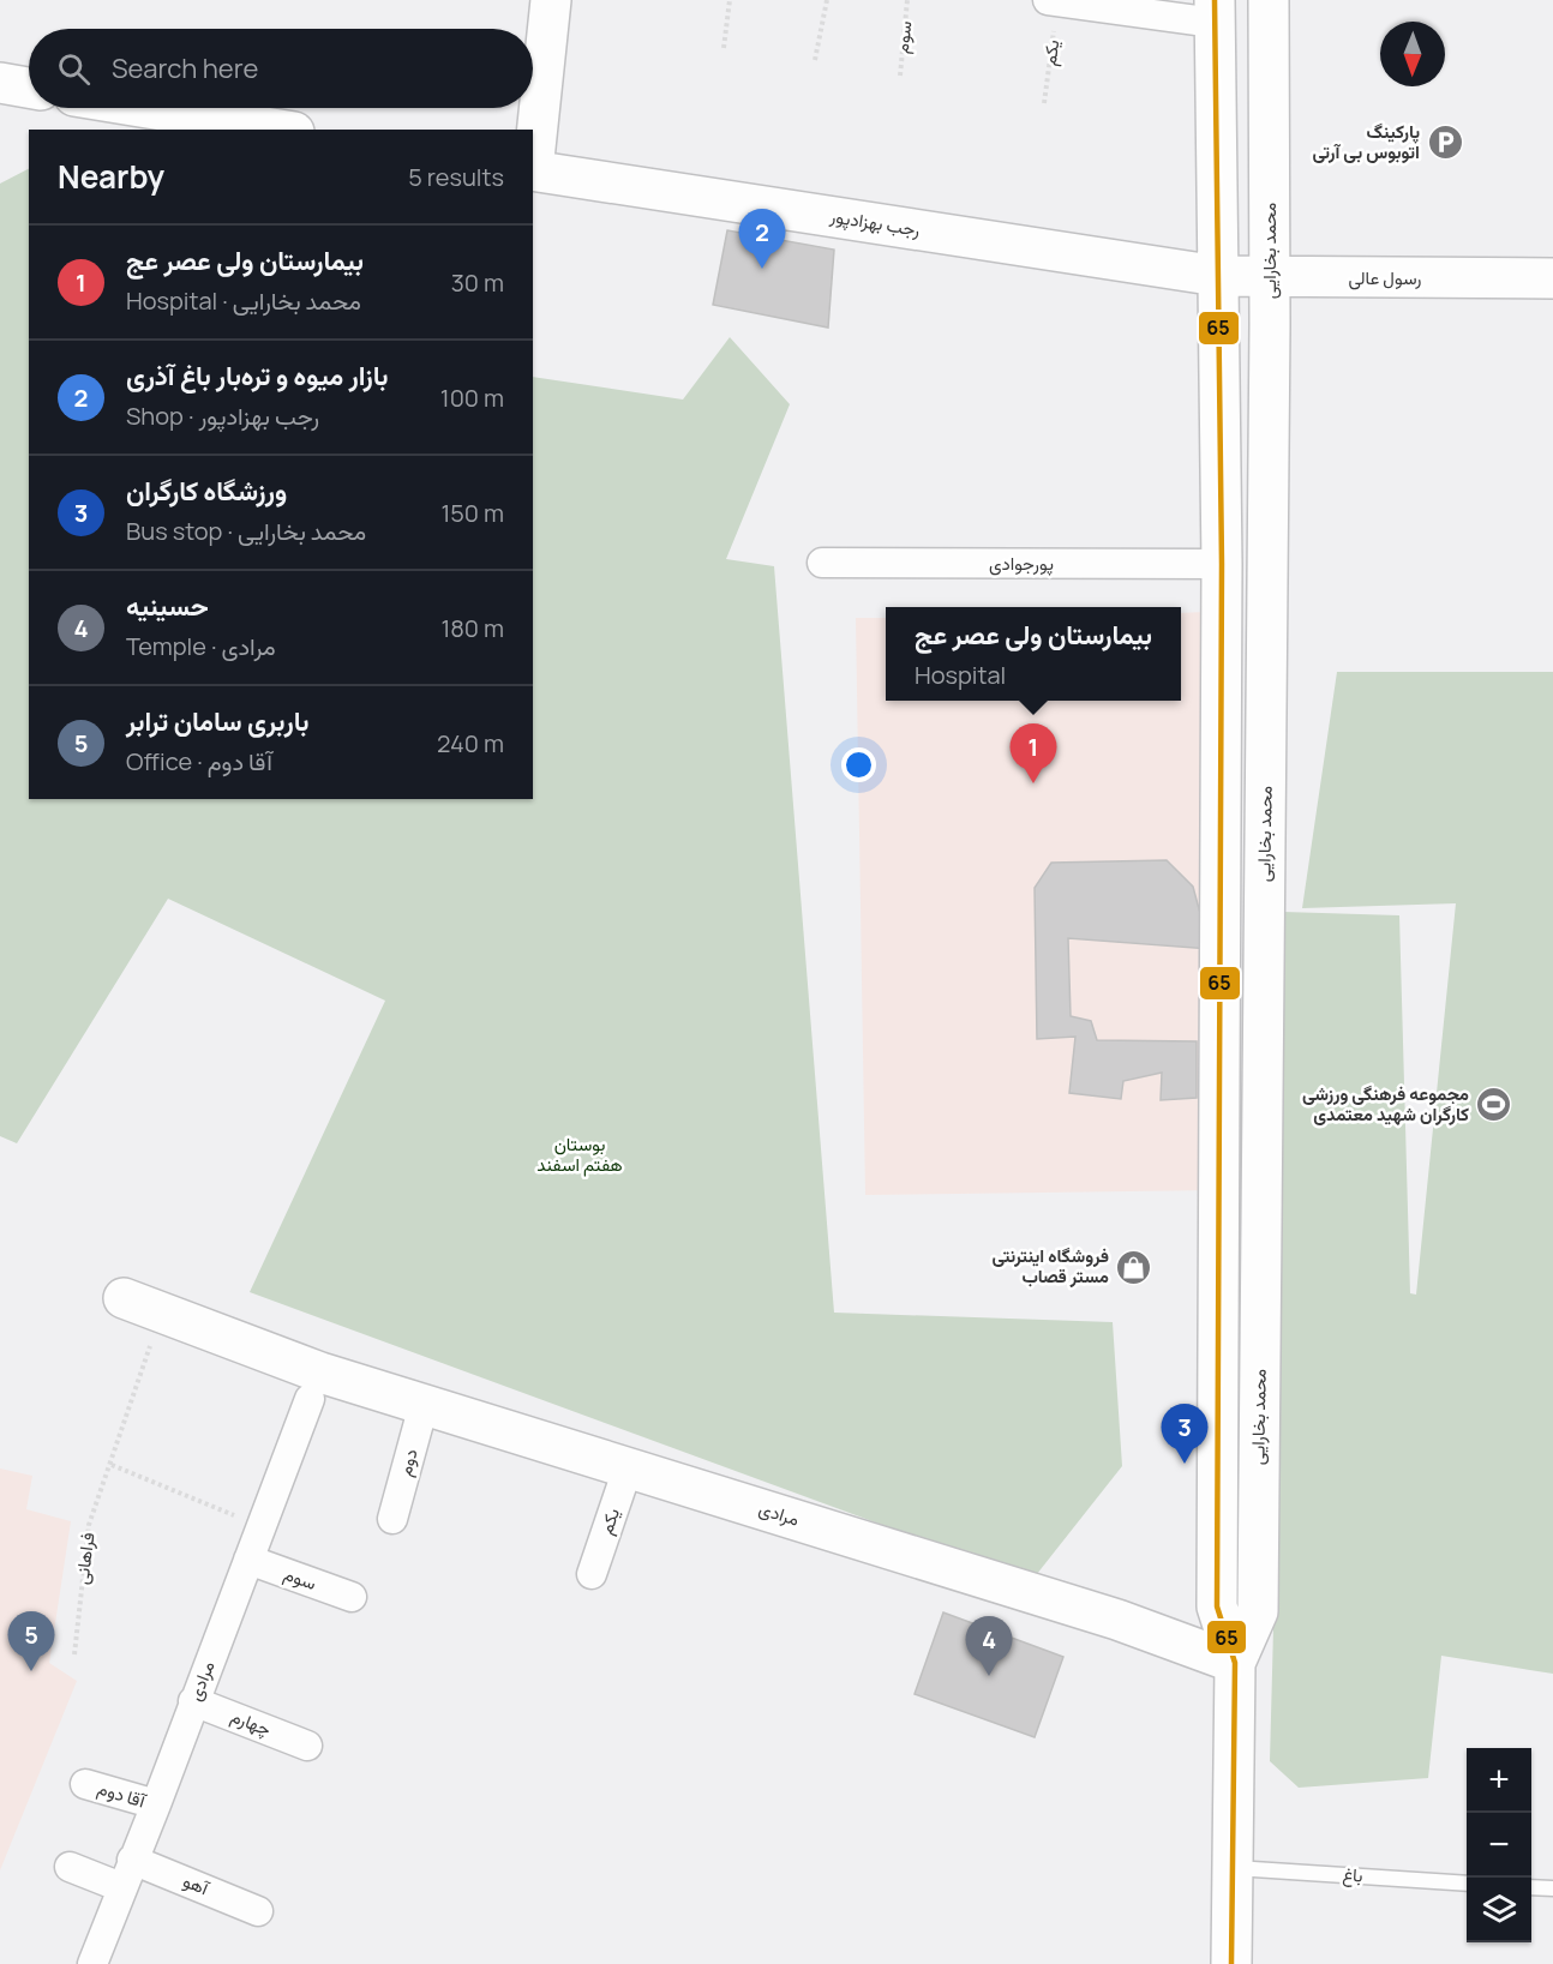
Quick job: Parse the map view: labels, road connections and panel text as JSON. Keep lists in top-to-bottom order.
{
  "streets": {
    "main road": [
      "رجب بهزادپور",
      "محمد بخارایی",
      "رسول عالی",
      "مرادی"
    ],
    "street": [
      "سوم",
      "یکم",
      "پورجوادی",
      "دوم",
      "چهارم",
      "آقا دوم",
      "آهو"
    ],
    "lane": ["باغ"],
    "path": ["فراهانی"]
  },
  "crossings": [
    ["سوم", "مرادی"],
    ["یکم", "مرادی"],
    ["رجب بهزادپور", "محمد بخارایی"],
    ["رجب بهزادپور", "رسول عالی"],
    ["محمد بخارایی", "رسول عالی"],
    ["محمد بخارایی", "پورجوادی"],
    ["محمد بخارایی", "مرادی"],
    ["محمد بخارایی", "باغ"],
    ["دوم", "مرادی"],
    ["مرادی", "چهارم"],
    ["مرادی", "آقا دوم"],
    ["مرادی", "آهو"]
  ],
  "parks": ["بوستان هفتم اسفند"],
  "places": {
    "parking": ["پارکینگ اتوبوس بی آرتی"],
    "sports": ["مجموعه فرهنگی ورزشی کارگران شهید معتمدی"],
    "shop": ["فروشگاه اینترنتی مستر قصاب"]
  },
  "lines": ["transit line 65"],
  "north": "bottom",
  "page": {
    "search": "Search here",
    "heading": ["Nearby", "5 results"],
    "pins": [
      "2",
      "1",
      "3",
      "5",
      "4"
    ],
    "list": [
      {
        "mark": "1",
        "name": "بیمارستان ولی عصر عج",
        "note": "Hospital · محمد بخارایی",
        "value": "30 m"
      },
      {
        "mark": "2",
        "name": "بازار میوه و تره‌بار باغ آذری",
        "note": "Shop · رجب بهزادپور",
        "value": "100 m"
      },
      {
        "mark": "3",
        "name": "ورزشگاه کارگران",
        "note": "Bus stop · محمد بخارایی",
        "value": "150 m"
      },
      {
        "mark": "4",
        "name": "حسینیه",
        "note": "Temple · مرادی",
        "value": "180 m"
      },
      {
        "mark": "5",
        "name": "باربری سامان ترابر",
        "note": "Office · آقا دوم",
        "value": "240 m"
      }
    ],
    "popup": ["بیمارستان ولی عصر عج", "Hospital"],
    "map_buttons": ["+", "−"]
  }
}
